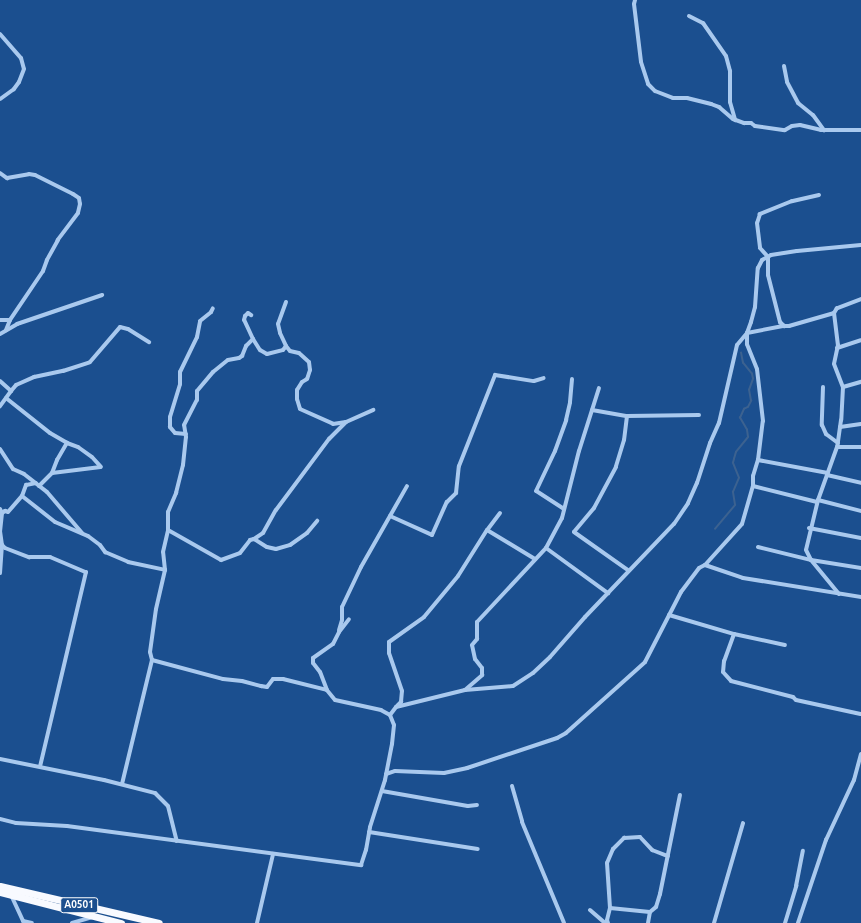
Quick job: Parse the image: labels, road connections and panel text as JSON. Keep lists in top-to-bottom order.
{
  "streets": {
    "highway": ["A0501"]
  }
}
